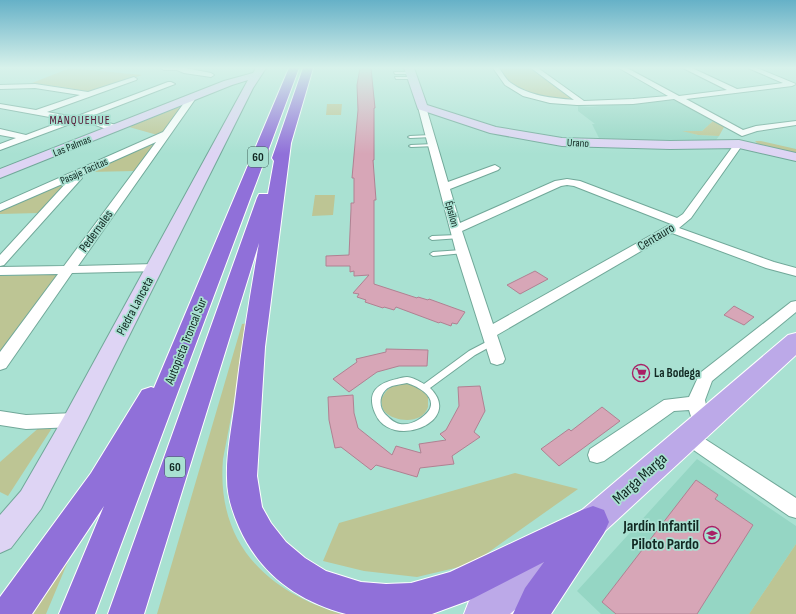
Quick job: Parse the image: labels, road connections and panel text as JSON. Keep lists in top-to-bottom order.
{
  "streets": {
    "highway": ["60", "Autopista Troncal Sur"],
    "main road": ["Marga Marga"],
    "street": [
      "Urano",
      "Las Palmas",
      "Pasaje Tacitas",
      "Épsilon",
      "Pedernales",
      "Centauro",
      "Piedra Lanceta"
    ]
  },
  "crossings": [
    ["Urano", "Épsilon"],
    ["Urano", "Centauro"],
    ["Las Palmas", "Pedernales"],
    ["Pasaje Tacitas", "Pedernales"],
    ["Épsilon", "Centauro"]
  ],
  "districts": ["MANQUEHUE"],
  "places": {
    "supermarket": ["La Bodega"],
    "school or university": ["Jardín Infantil Piloto Pardo"]
  }
}
